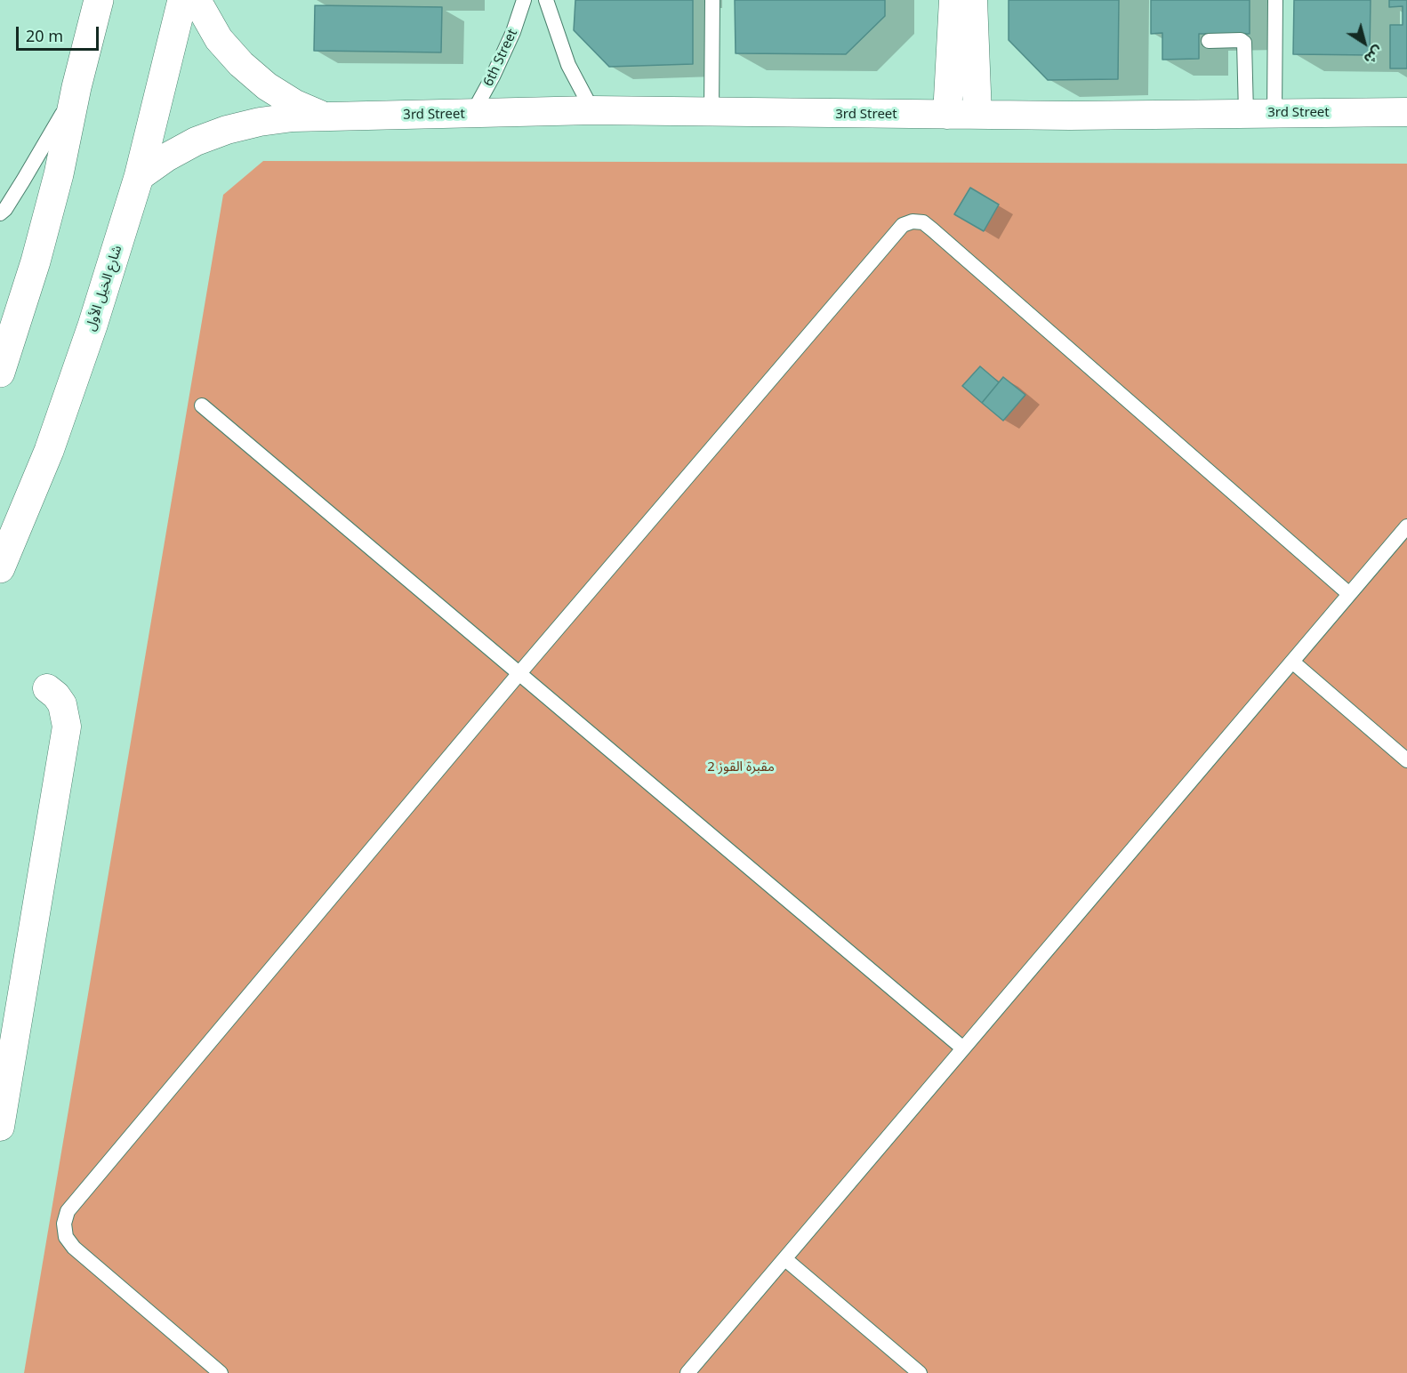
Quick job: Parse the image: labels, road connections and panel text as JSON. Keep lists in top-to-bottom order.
{
  "streets": {
    "main road": ["شارع الخيل الأول"],
    "street": ["3rd Street"],
    "lane": ["6th Street"]
  },
  "crossings": [
    ["6th Street", "3rd Street"],
    ["3rd Street", "شارع الخيل الأول"]
  ],
  "parks": ["مقبرة القوز 2"],
  "scale_bar": "20 m",
  "north": "bottom right"
}
